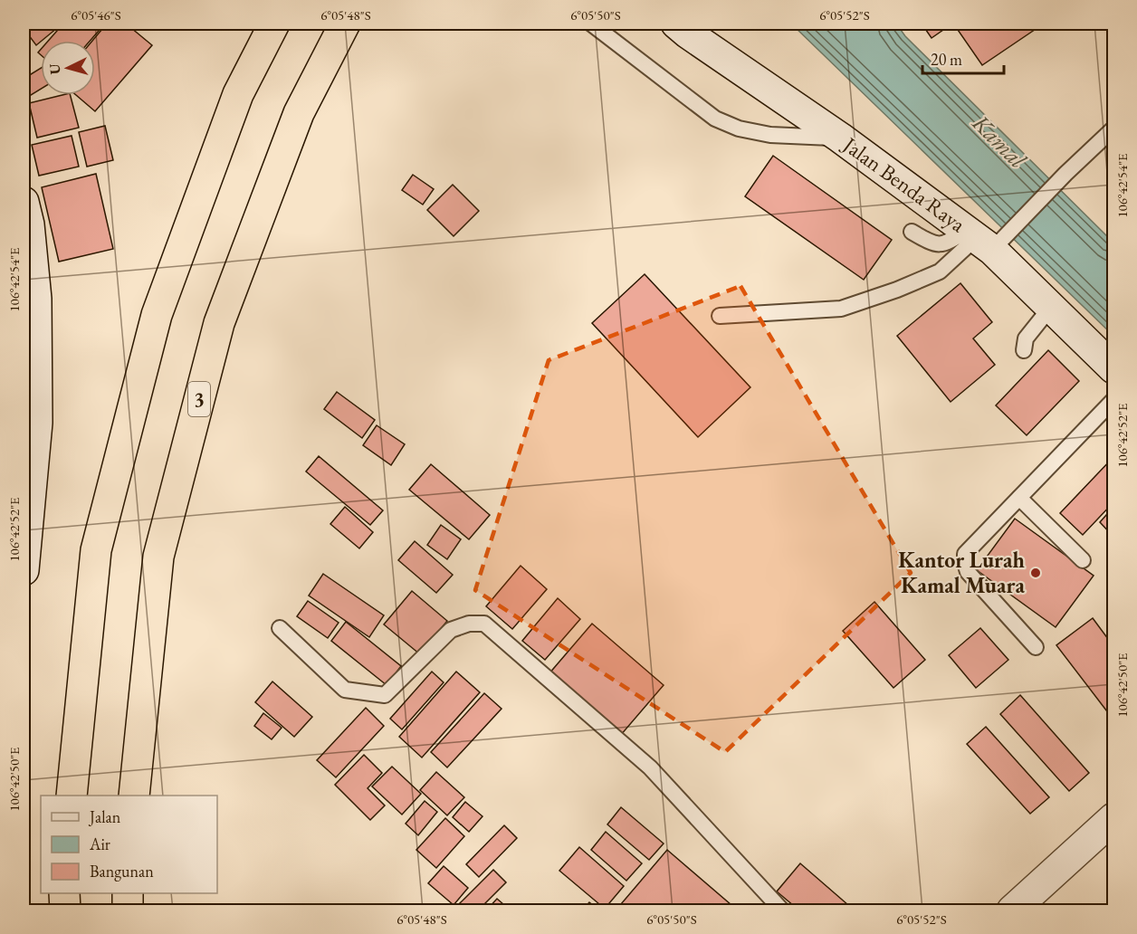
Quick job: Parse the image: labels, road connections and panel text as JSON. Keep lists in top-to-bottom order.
{
  "streets": {
    "highway": ["3"],
    "main road": ["Jalan Benda Raya"]
  },
  "water": ["Kamal"],
  "places": ["Kantor Lurah Kamal Muara"],
  "legend": ["Jalan", "Air", "Bangunan"],
  "scale_bar": "20 m",
  "north": "left",
  "coordinates": [
    "6°05'46\"S",
    "6°05'48\"S",
    "6°05'50\"S",
    "6°05'52\"S",
    "106°42'54\"E",
    "106°42'52\"E",
    "106°42'50\"E"
  ]
}
